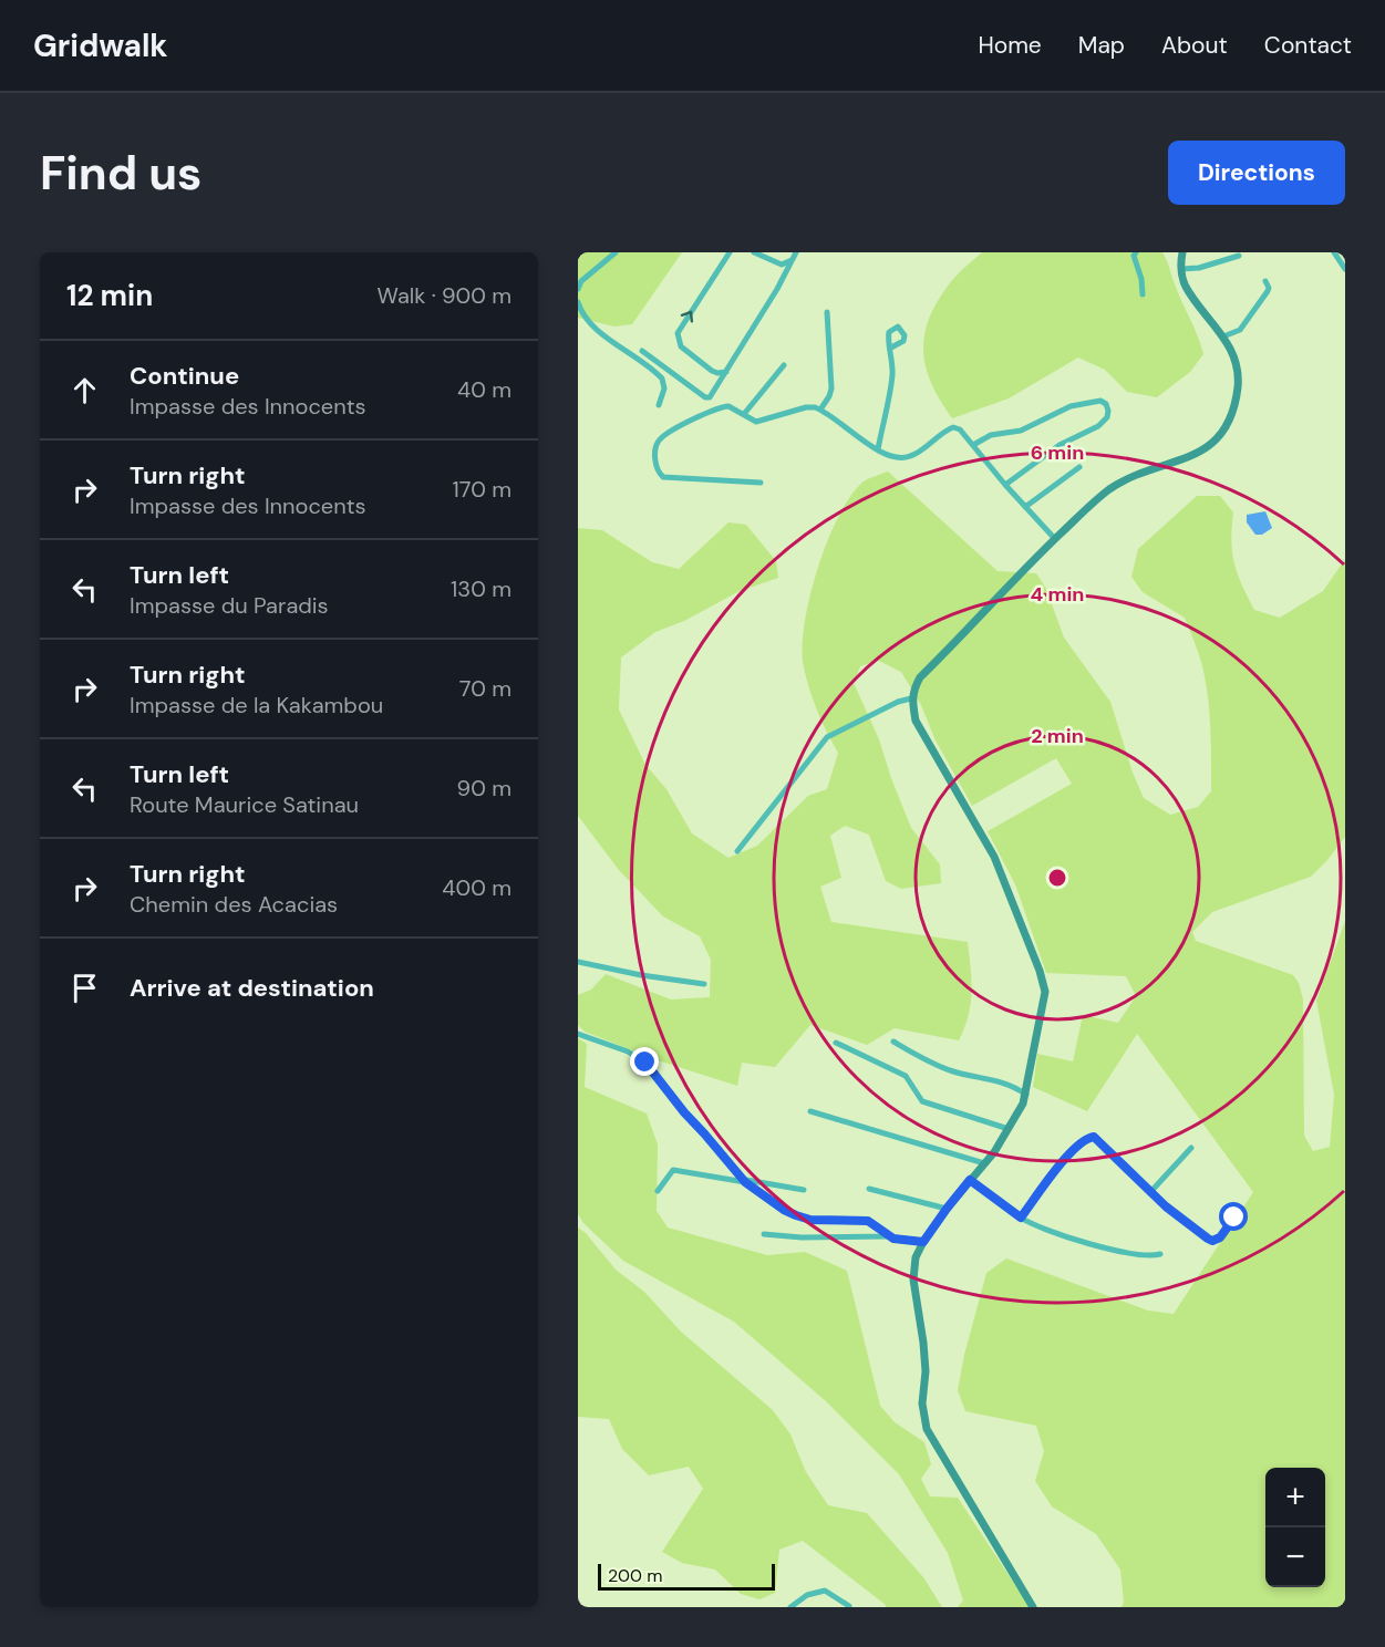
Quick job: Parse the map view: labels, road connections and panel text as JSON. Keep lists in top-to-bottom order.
{
  "scale_bar": "200 m",
  "page": {
    "header": "Gridwalk",
    "nav": [
      "Home",
      "Map",
      "About",
      "Contact"
    ],
    "buttons": "Directions",
    "title": "Find us",
    "heading": ["12 min", "Walk · 900 m"],
    "list": [
      ["Continue", "Impasse des Innocents", "40 m"],
      ["Turn right", "Impasse des Innocents", "170 m"],
      ["Turn left", "Impasse du Paradis", "130 m"],
      ["Turn right", "Impasse de la Kakambou", "70 m"],
      ["Turn left", "Route Maurice Satinau", "90 m"],
      ["Turn right", "Chemin des Acacias", "400 m"],
      "Arrive at destination"
    ],
    "map_buttons": ["+", "−"],
    "scale": "200 m"
  },
  "rings": ["6 min", "4 min", "2 min"]
}
